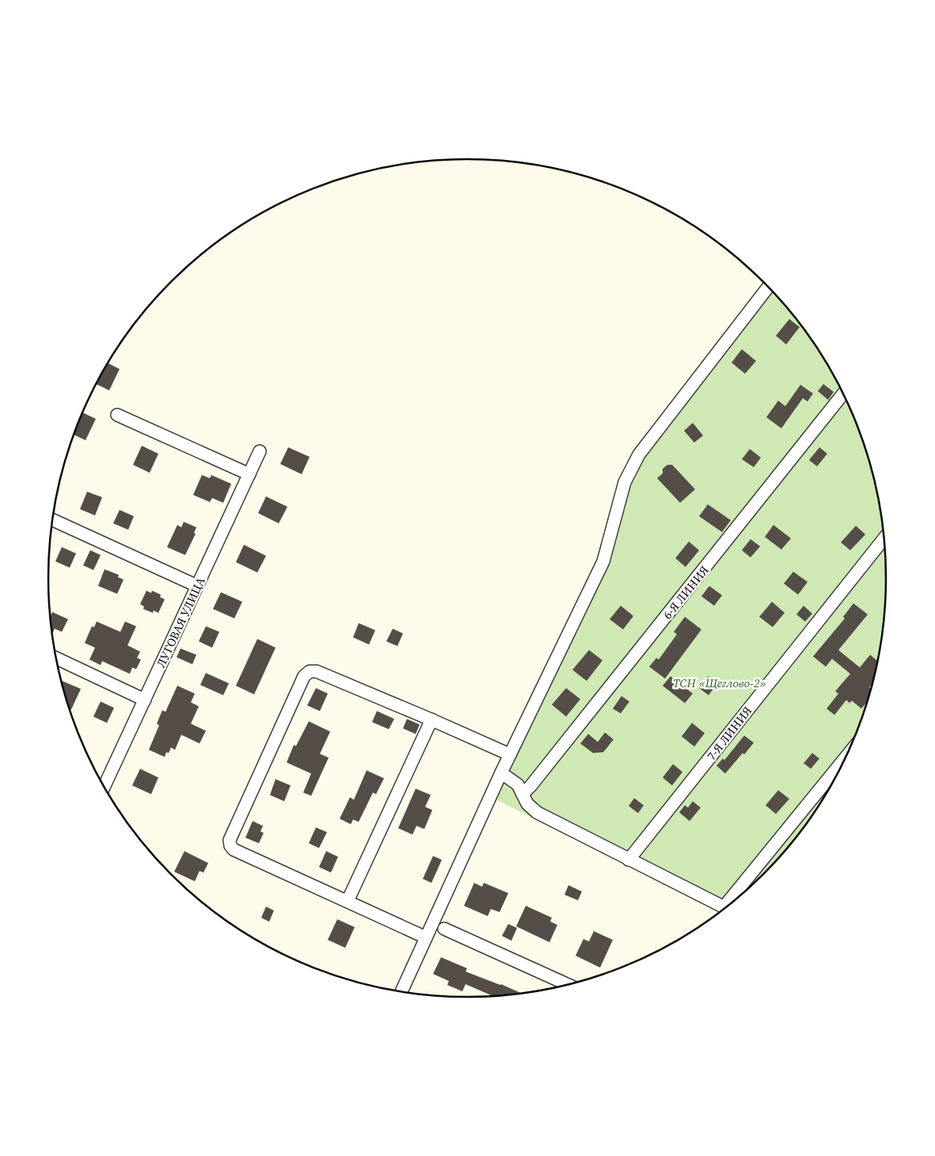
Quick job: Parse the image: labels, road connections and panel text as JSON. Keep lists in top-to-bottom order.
{
  "streets": {
    "street": ["6-Я ЛИНИЯ", "ЛУГОВАЯ УЛИЦА", "7-Я ЛИНИЯ"]
  },
  "parks": ["ТСН «Щеглово-2»"]
}
